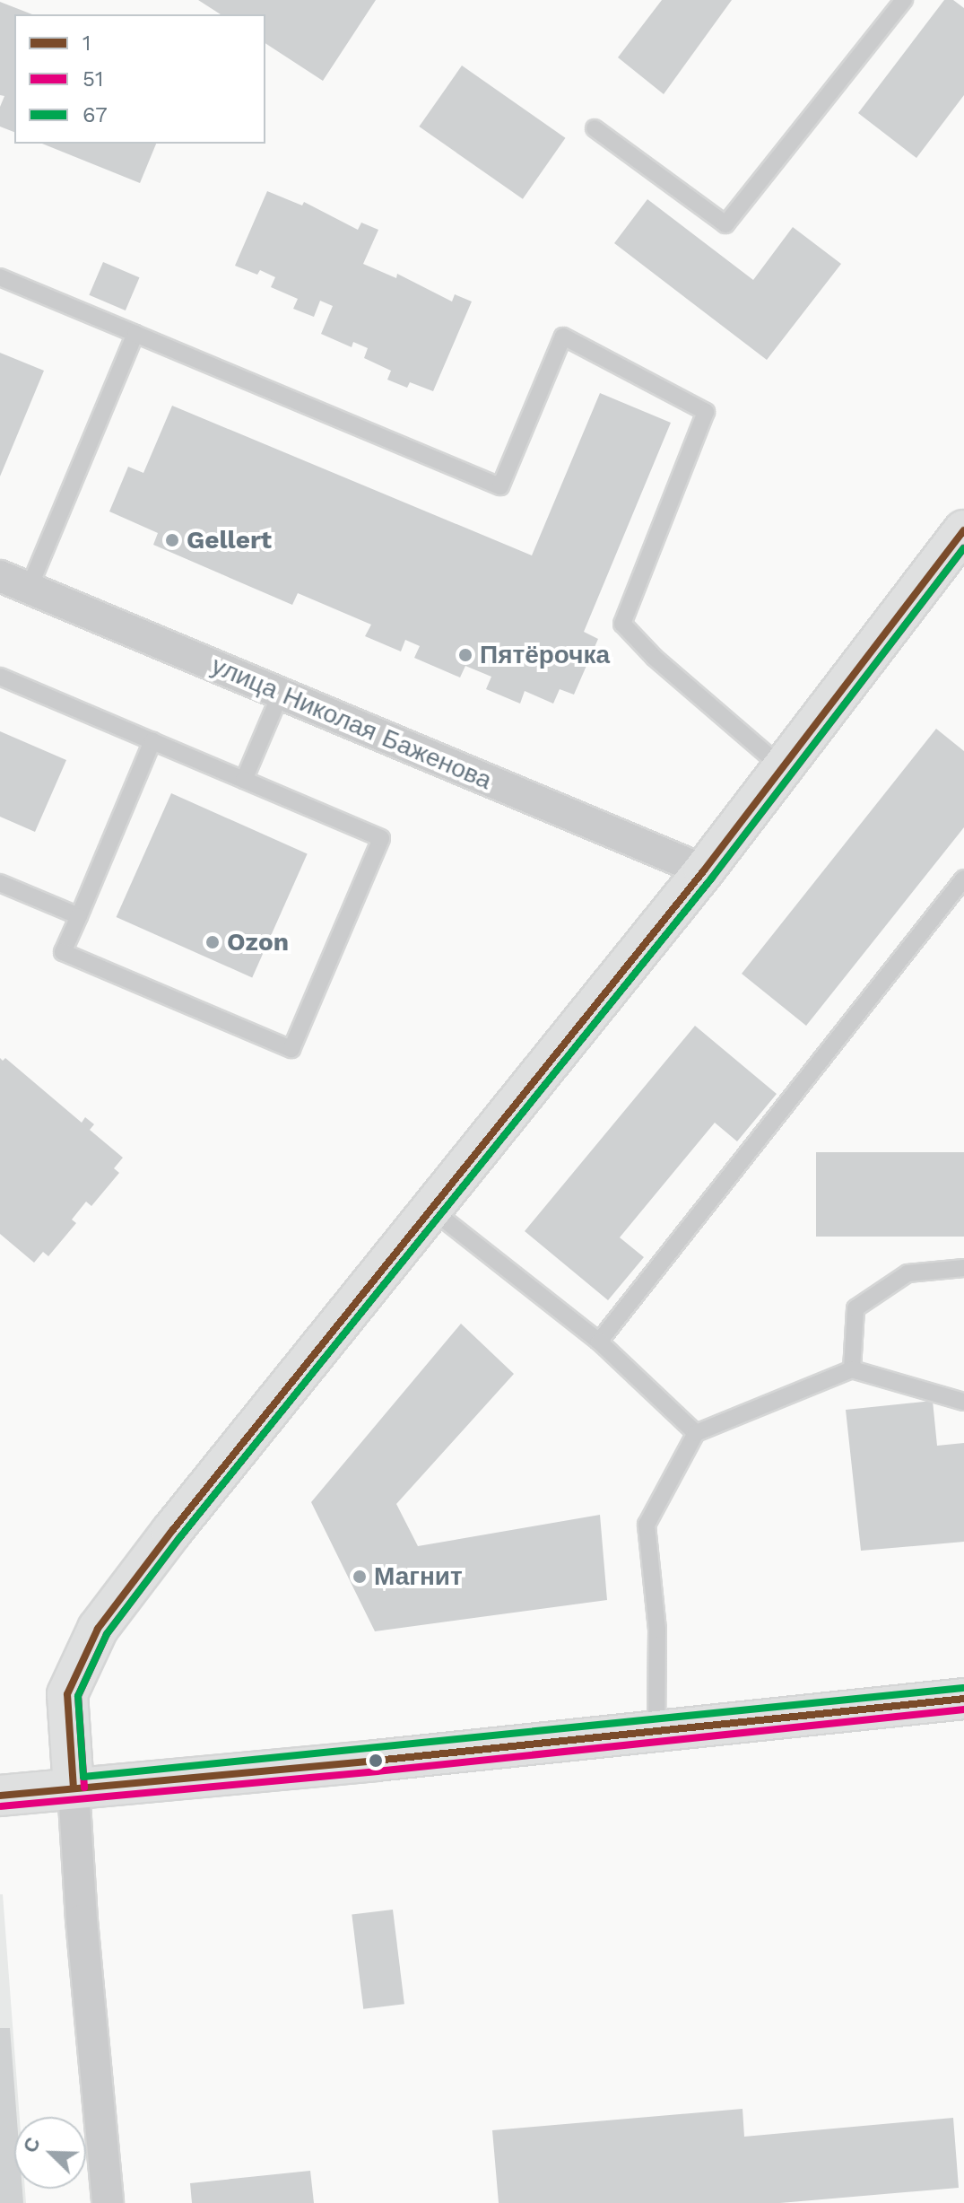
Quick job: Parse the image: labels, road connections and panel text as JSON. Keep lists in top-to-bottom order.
{
  "streets": {
    "street": ["улица Николая Баженова"]
  },
  "places": [
    "Gellert",
    "Пятёрочка",
    "Ozon",
    "Магнит"
  ],
  "lines": ["transit line 1", "transit line 51", "transit line 67"],
  "legend": ["1", "51", "67"],
  "north": "top left"
}
